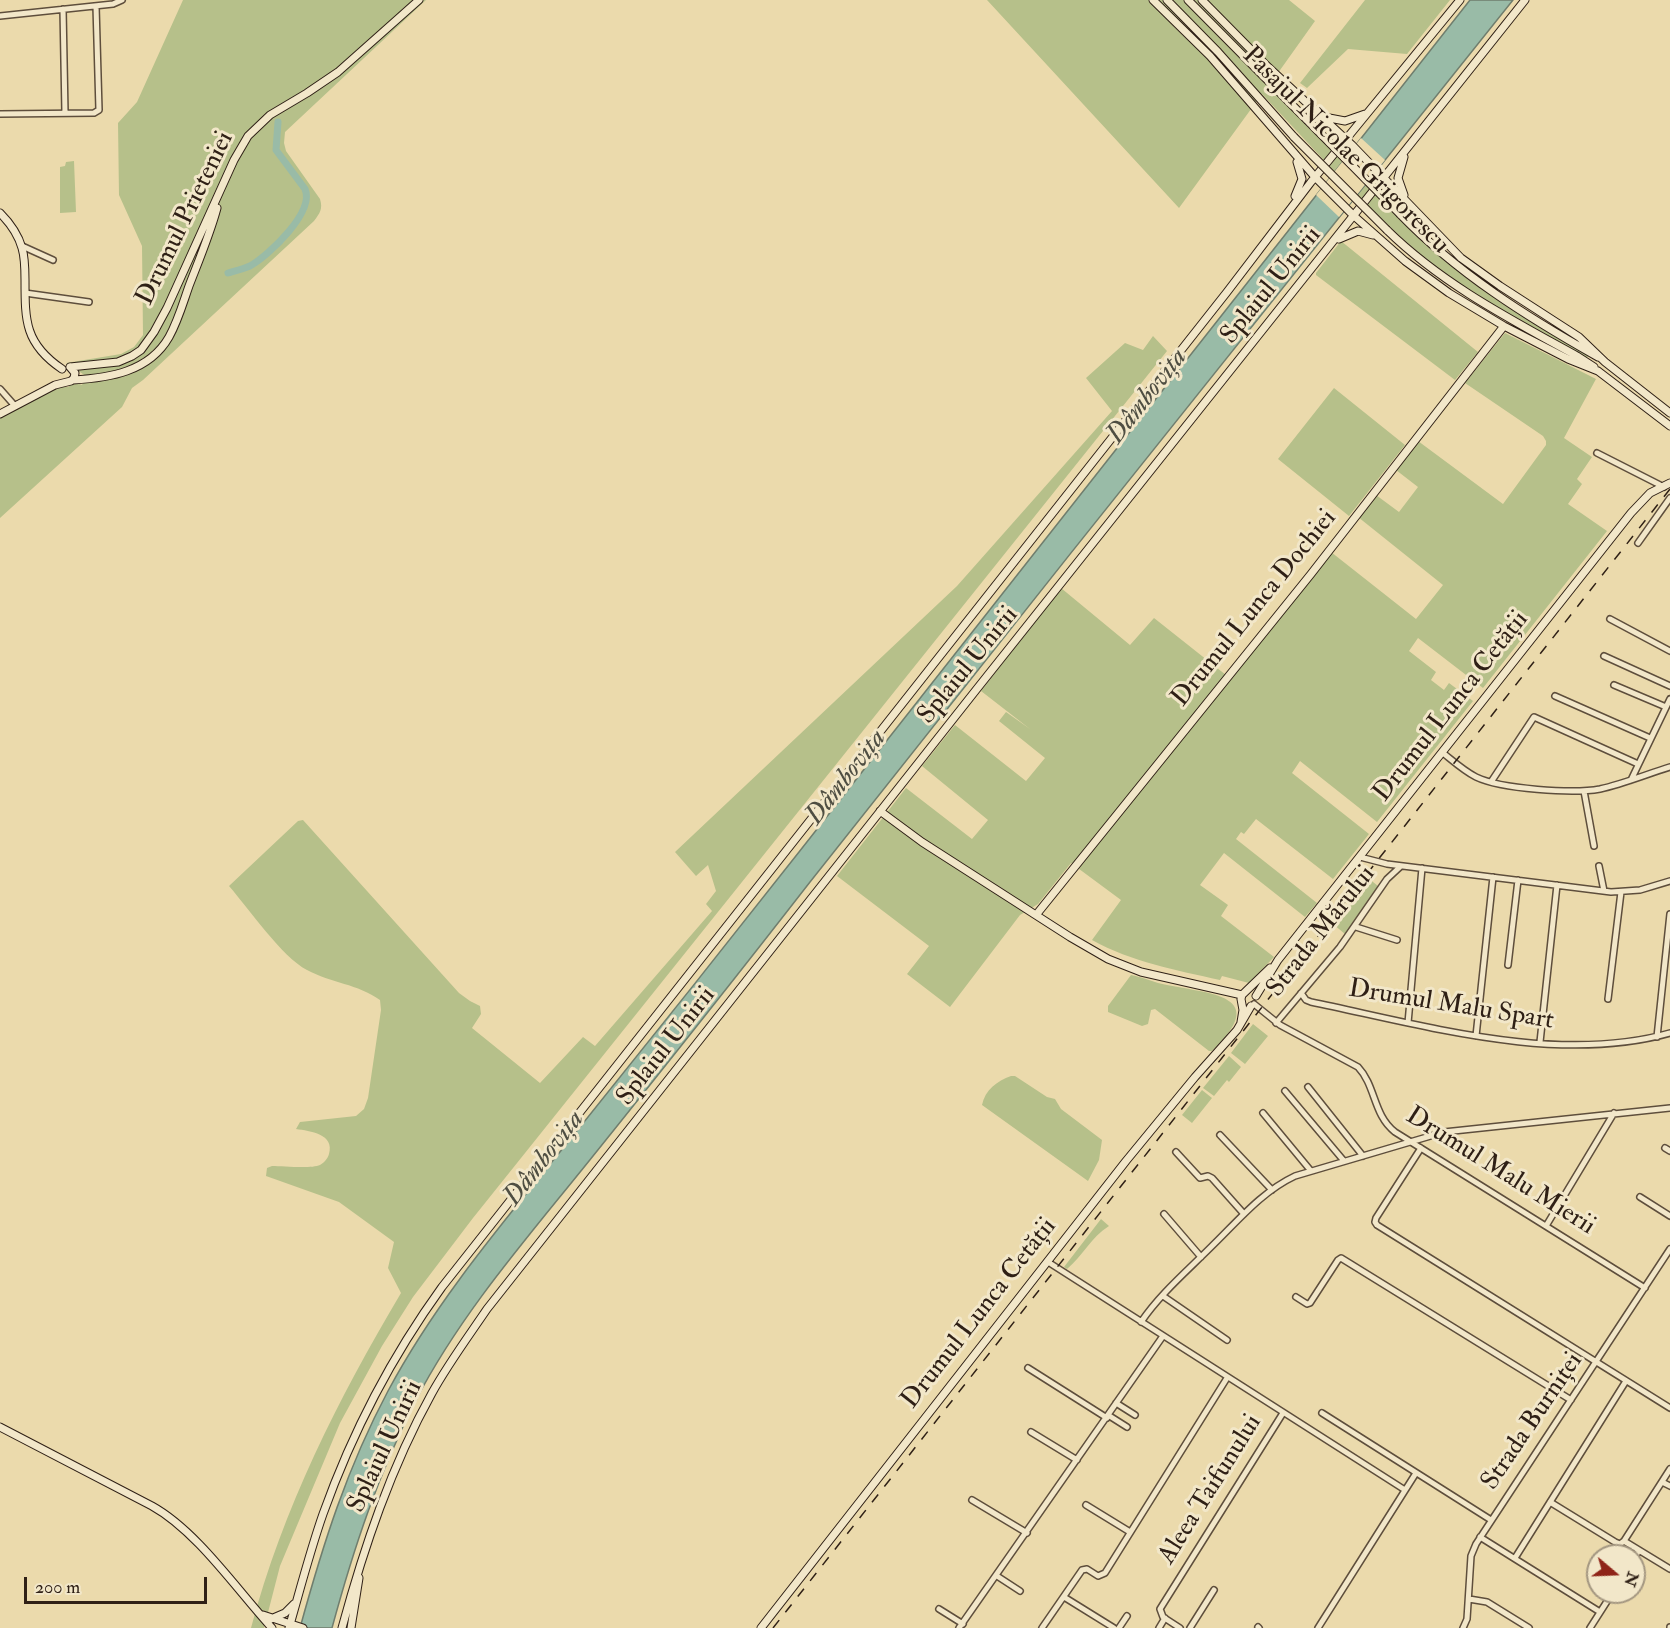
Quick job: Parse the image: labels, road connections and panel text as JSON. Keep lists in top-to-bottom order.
{
  "streets": {
    "main road": [
      "Pasajul Nicolae Grigorescu",
      "Drumul Prieteniei",
      "Splaiul Unirii",
      "Drumul Lunca Dochiei",
      "Drumul Lunca Cetății"
    ],
    "street": [
      "Strada Mărului",
      "Drumul Malu Spart",
      "Drumul Malu Mierii",
      "Strada Burniței",
      "Aleea Taifunului"
    ]
  },
  "crossings": [
    ["Drumul Lunca Cetății", "Strada Mărului"],
    ["Drumul Lunca Cetății", "Drumul Malu Mierii"],
    ["Strada Mărului", "Drumul Malu Spart"],
    ["Strada Mărului", "Drumul Malu Mierii"],
    ["Drumul Malu Mierii", "Strada Burniței"]
  ],
  "water": ["Dâmbovița"],
  "scale_bar": "200 m",
  "north": "right"
}
